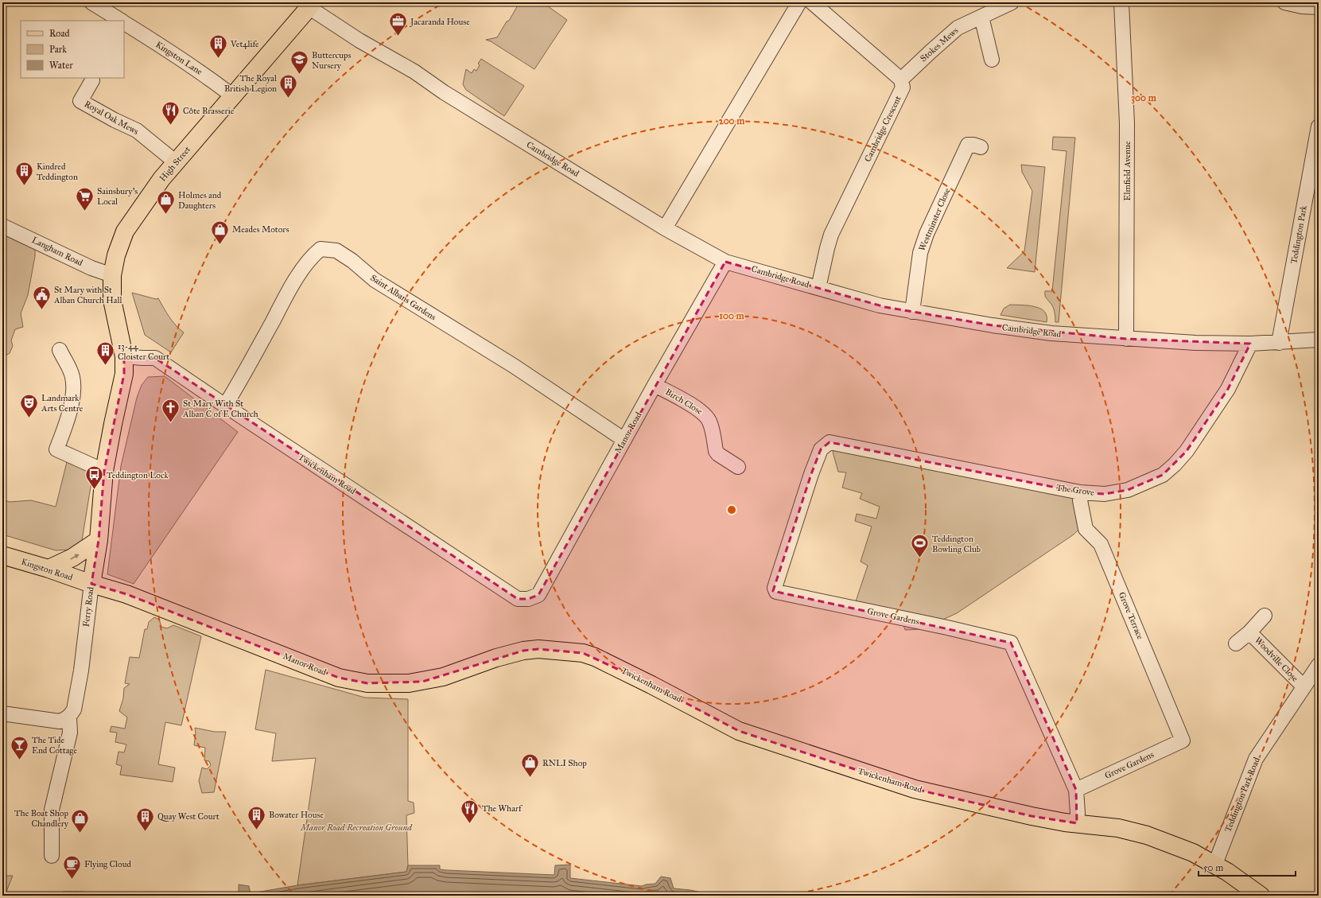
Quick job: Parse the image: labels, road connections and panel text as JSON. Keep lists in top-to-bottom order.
{
  "streets": {
    "main road": [
      "High Street",
      "Manor Road",
      "Twickenham Road",
      "Kingston Road",
      "Ferry Road"
    ],
    "street": [
      "Stokes Mews",
      "Kingston Lane",
      "Royal Oak Mews",
      "Cambridge Crescent",
      "Cambridge Road",
      "Elmfield Avenue",
      "Westminster Close",
      "Teddington Park",
      "Langham Road",
      "Saint Albans Gardens",
      "Birch Close",
      "The Grove",
      "Grove Terrace",
      "Grove Gardens",
      "Woodville Close",
      "Teddington Park Road"
    ]
  },
  "crossings": [
    ["Stokes Mews", "Cambridge Crescent"],
    ["Kingston Lane", "High Street"],
    ["Royal Oak Mews", "High Street"],
    ["Cambridge Crescent", "Cambridge Road"],
    ["Cambridge Road", "High Street"],
    ["Cambridge Road", "Elmfield Avenue"],
    ["Cambridge Road", "Westminster Close"],
    ["Cambridge Road", "Teddington Park"],
    ["Cambridge Road", "Manor Road"],
    ["Cambridge Road", "The Grove"],
    ["High Street", "Langham Road"],
    ["High Street", "Twickenham Road"],
    ["High Street", "Ferry Road"],
    ["Saint Albans Gardens", "Manor Road"],
    ["Saint Albans Gardens", "Twickenham Road"],
    ["Birch Close", "Manor Road"],
    ["Manor Road", "Twickenham Road"],
    ["Manor Road", "Kingston Road"],
    ["Manor Road", "Ferry Road"],
    ["Twickenham Road", "Ferry Road"],
    ["Twickenham Road", "Grove Gardens"],
    ["Twickenham Road", "Teddington Park Road"],
    ["The Grove", "Grove Terrace"],
    ["The Grove", "Grove Gardens"],
    ["Kingston Road", "Ferry Road"],
    ["Grove Terrace", "Grove Gardens"],
    ["Woodville Close", "Teddington Park Road"]
  ],
  "parks": ["Manor Road Recreation Ground"],
  "places": {
    "office": ["Jacaranda House"],
    "building": [
      "Vet4life",
      "The Royal British Legion",
      "Kindred Teddington",
      "13-44 Cloister Court",
      "Bowater House",
      "Quay West Court"
    ],
    "school or university": ["Buttercups Nursery"],
    "restaurant": ["Côte Brasserie", "The Wharf"],
    "supermarket": ["Sainsbury's Local"],
    "shop": [
      "Holmes and Daughters",
      "Meades Motors",
      "RNLI Shop",
      "The Boat Shop Chandlery"
    ],
    "public building": ["St Mary with St Alban Church Hall"],
    "theatre": ["Landmark Arts Centre"],
    "church": ["St Mary With St Alban C of E Church"],
    "bus stop": ["Teddington Lock"],
    "sports": ["Teddington Bowling Club"],
    "bar": ["The Tide End Cottage"],
    "cafe": ["Flying Cloud"]
  },
  "legend": ["Road", "Park", "Water"],
  "scale_bar": "50 m",
  "rings": ["300 m", "200 m", "100 m"]
}
